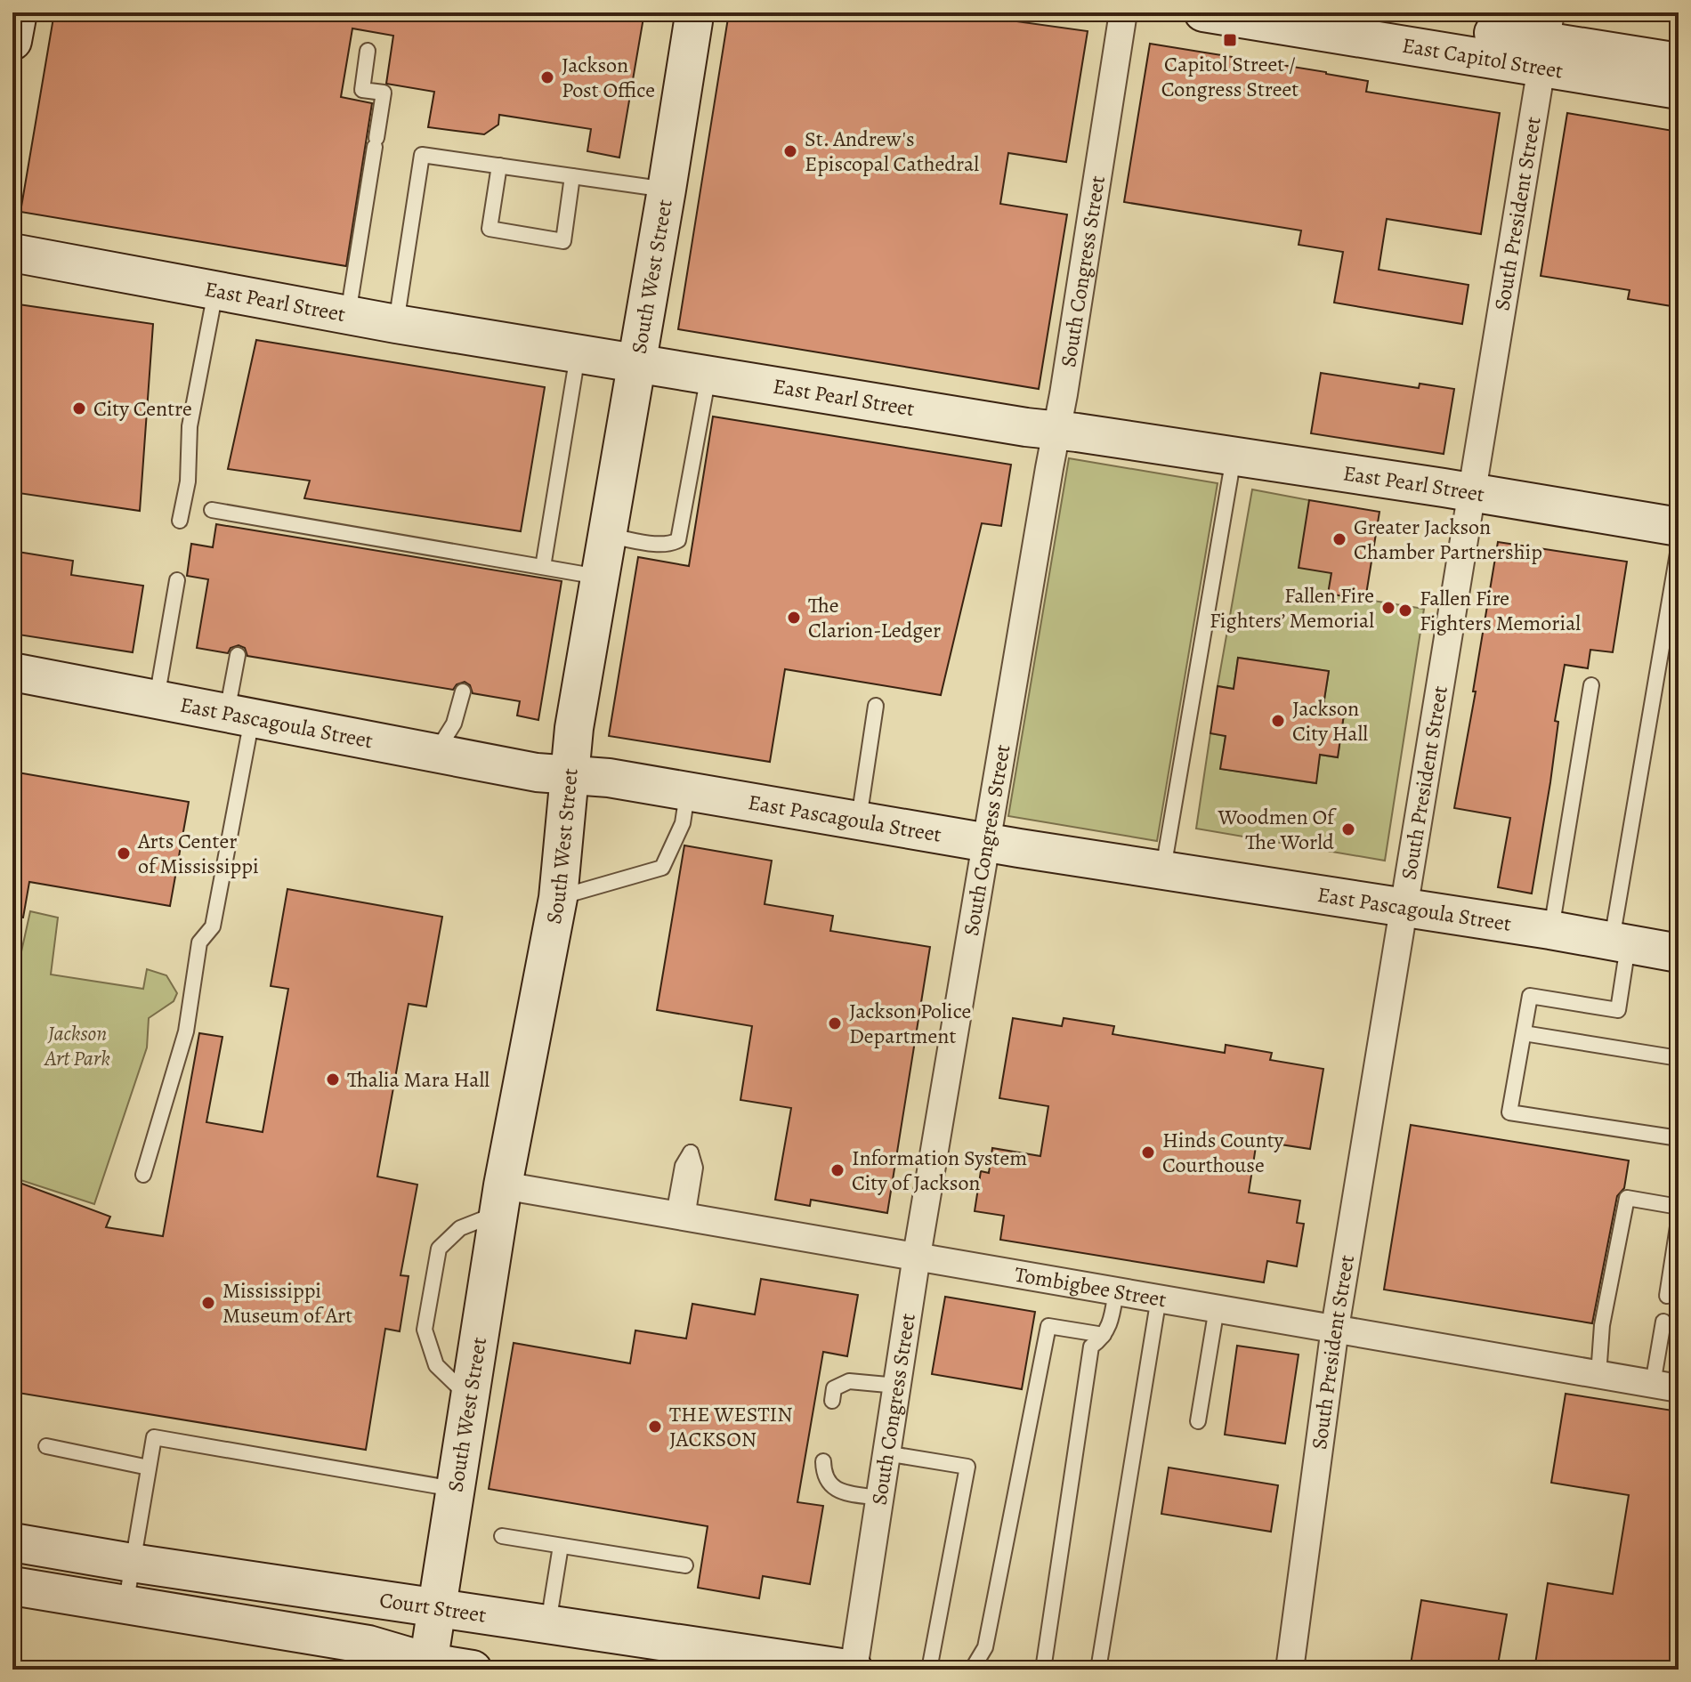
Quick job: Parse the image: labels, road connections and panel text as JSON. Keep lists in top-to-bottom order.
{
  "streets": {
    "main road": [
      "East Capitol Street",
      "South West Street",
      "East Pearl Street",
      "East Pascagoula Street",
      "Court Street"
    ],
    "street": ["South President Street", "South Congress Street", "Tombigbee Street"]
  },
  "crossings": [
    ["East Capitol Street", "South President Street"],
    ["South President Street", "East Pearl Street"],
    ["South President Street", "East Pascagoula Street"],
    ["South President Street", "Tombigbee Street"],
    ["South Congress Street", "East Pearl Street"],
    ["South Congress Street", "East Pascagoula Street"],
    ["South Congress Street", "Tombigbee Street"],
    ["South Congress Street", "Court Street"],
    ["South West Street", "East Pearl Street"],
    ["South West Street", "East Pascagoula Street"],
    ["South West Street", "Tombigbee Street"],
    ["South West Street", "Court Street"]
  ],
  "parks": ["Jackson Art Park"],
  "places": {
    "transit": ["Capitol Street / Congress Street"],
    "other": [
      "Jackson Post Office",
      "St. Andrew's Episcopal Cathedral",
      "City Centre",
      "Greater Jackson Chamber Partnership",
      "Fallen Fire Fighters’ Memorial",
      "Fallen Fire Fighters Memorial",
      "The Clarion-Ledger",
      "Jackson City Hall",
      "Woodmen Of The World",
      "Arts Center of Mississippi",
      "Jackson Police Department",
      "Thalia Mara Hall",
      "Hinds County Courthouse",
      "Information System City of Jackson",
      "Mississippi Museum of Art",
      "THE WESTIN JACKSON"
    ]
  }
}
